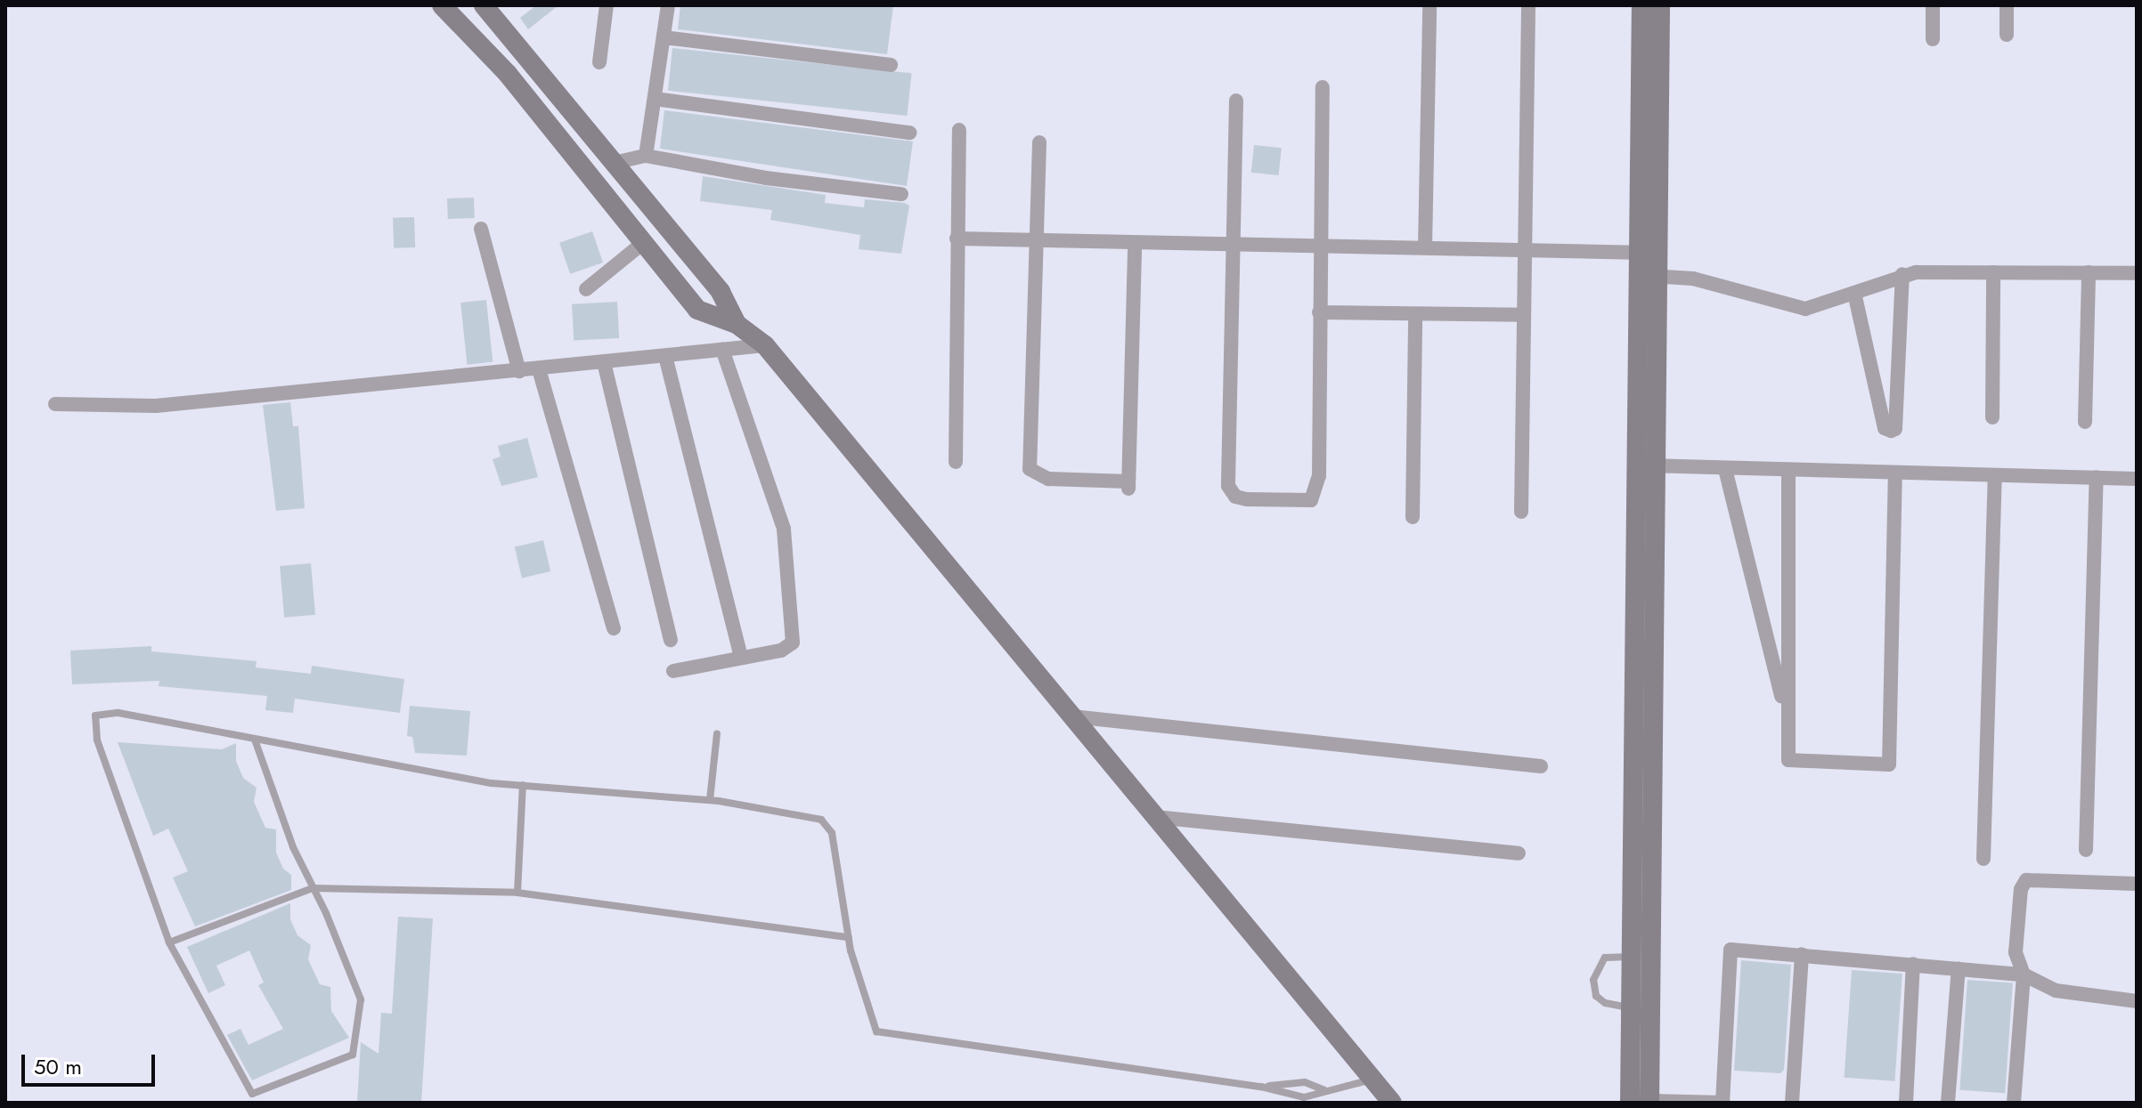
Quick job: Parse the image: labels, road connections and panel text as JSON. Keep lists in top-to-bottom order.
{
  "scale_bar": "50 m"
}
